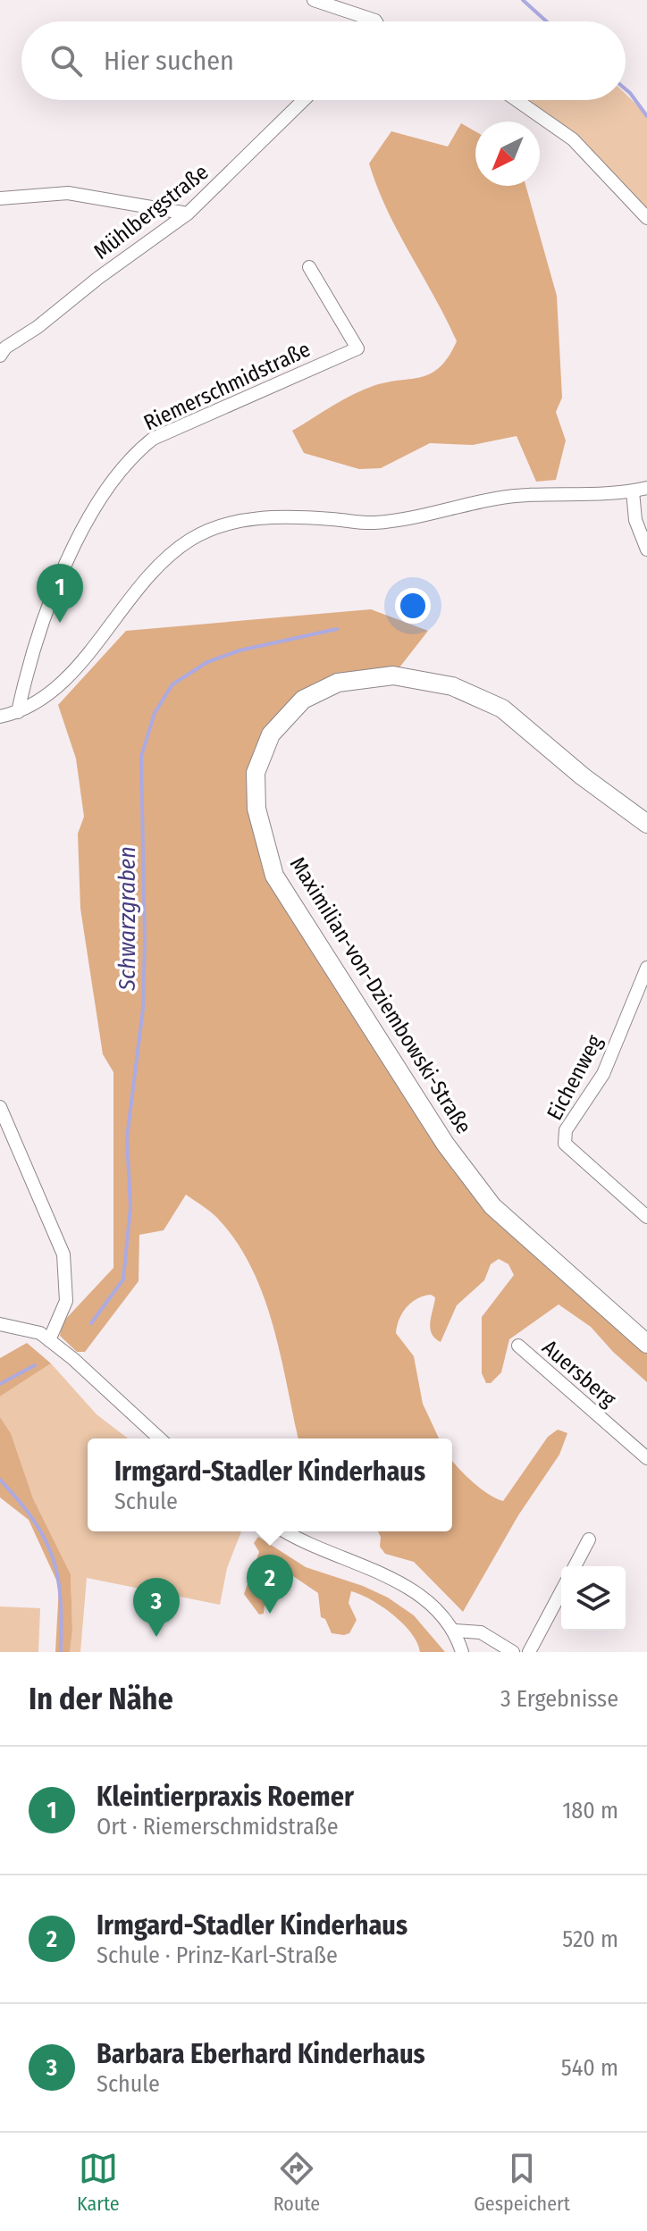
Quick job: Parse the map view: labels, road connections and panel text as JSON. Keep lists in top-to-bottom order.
{
  "streets": {
    "street": [
      "Mühlbergstraße",
      "Riemerschmidstraße",
      "Maximilian-von-Dziembowski-Straße",
      "Eichenweg",
      "Auersberg"
    ]
  },
  "water": ["Schwarzgraben"],
  "north": "bottom left",
  "page": {
    "search": "Hier suchen",
    "pins": ["1", "2", "3"],
    "popup": ["Irmgard-Stadler Kinderhaus", "Schule"],
    "heading": ["In der Nähe", "3 Ergebnisse"],
    "list": [
      {
        "mark": "1",
        "name": "Kleintierpraxis Roemer",
        "note": "Ort · Riemerschmidstraße",
        "value": "180 m"
      },
      {
        "mark": "2",
        "name": "Irmgard-Stadler Kinderhaus",
        "note": "Schule · Prinz-Karl-Straße",
        "value": "520 m"
      },
      {
        "mark": "3",
        "name": "Barbara Eberhard Kinderhaus",
        "note": "Schule",
        "value": "540 m"
      }
    ],
    "nav": ["Karte", "Route", "Gespeichert"]
  }
}
